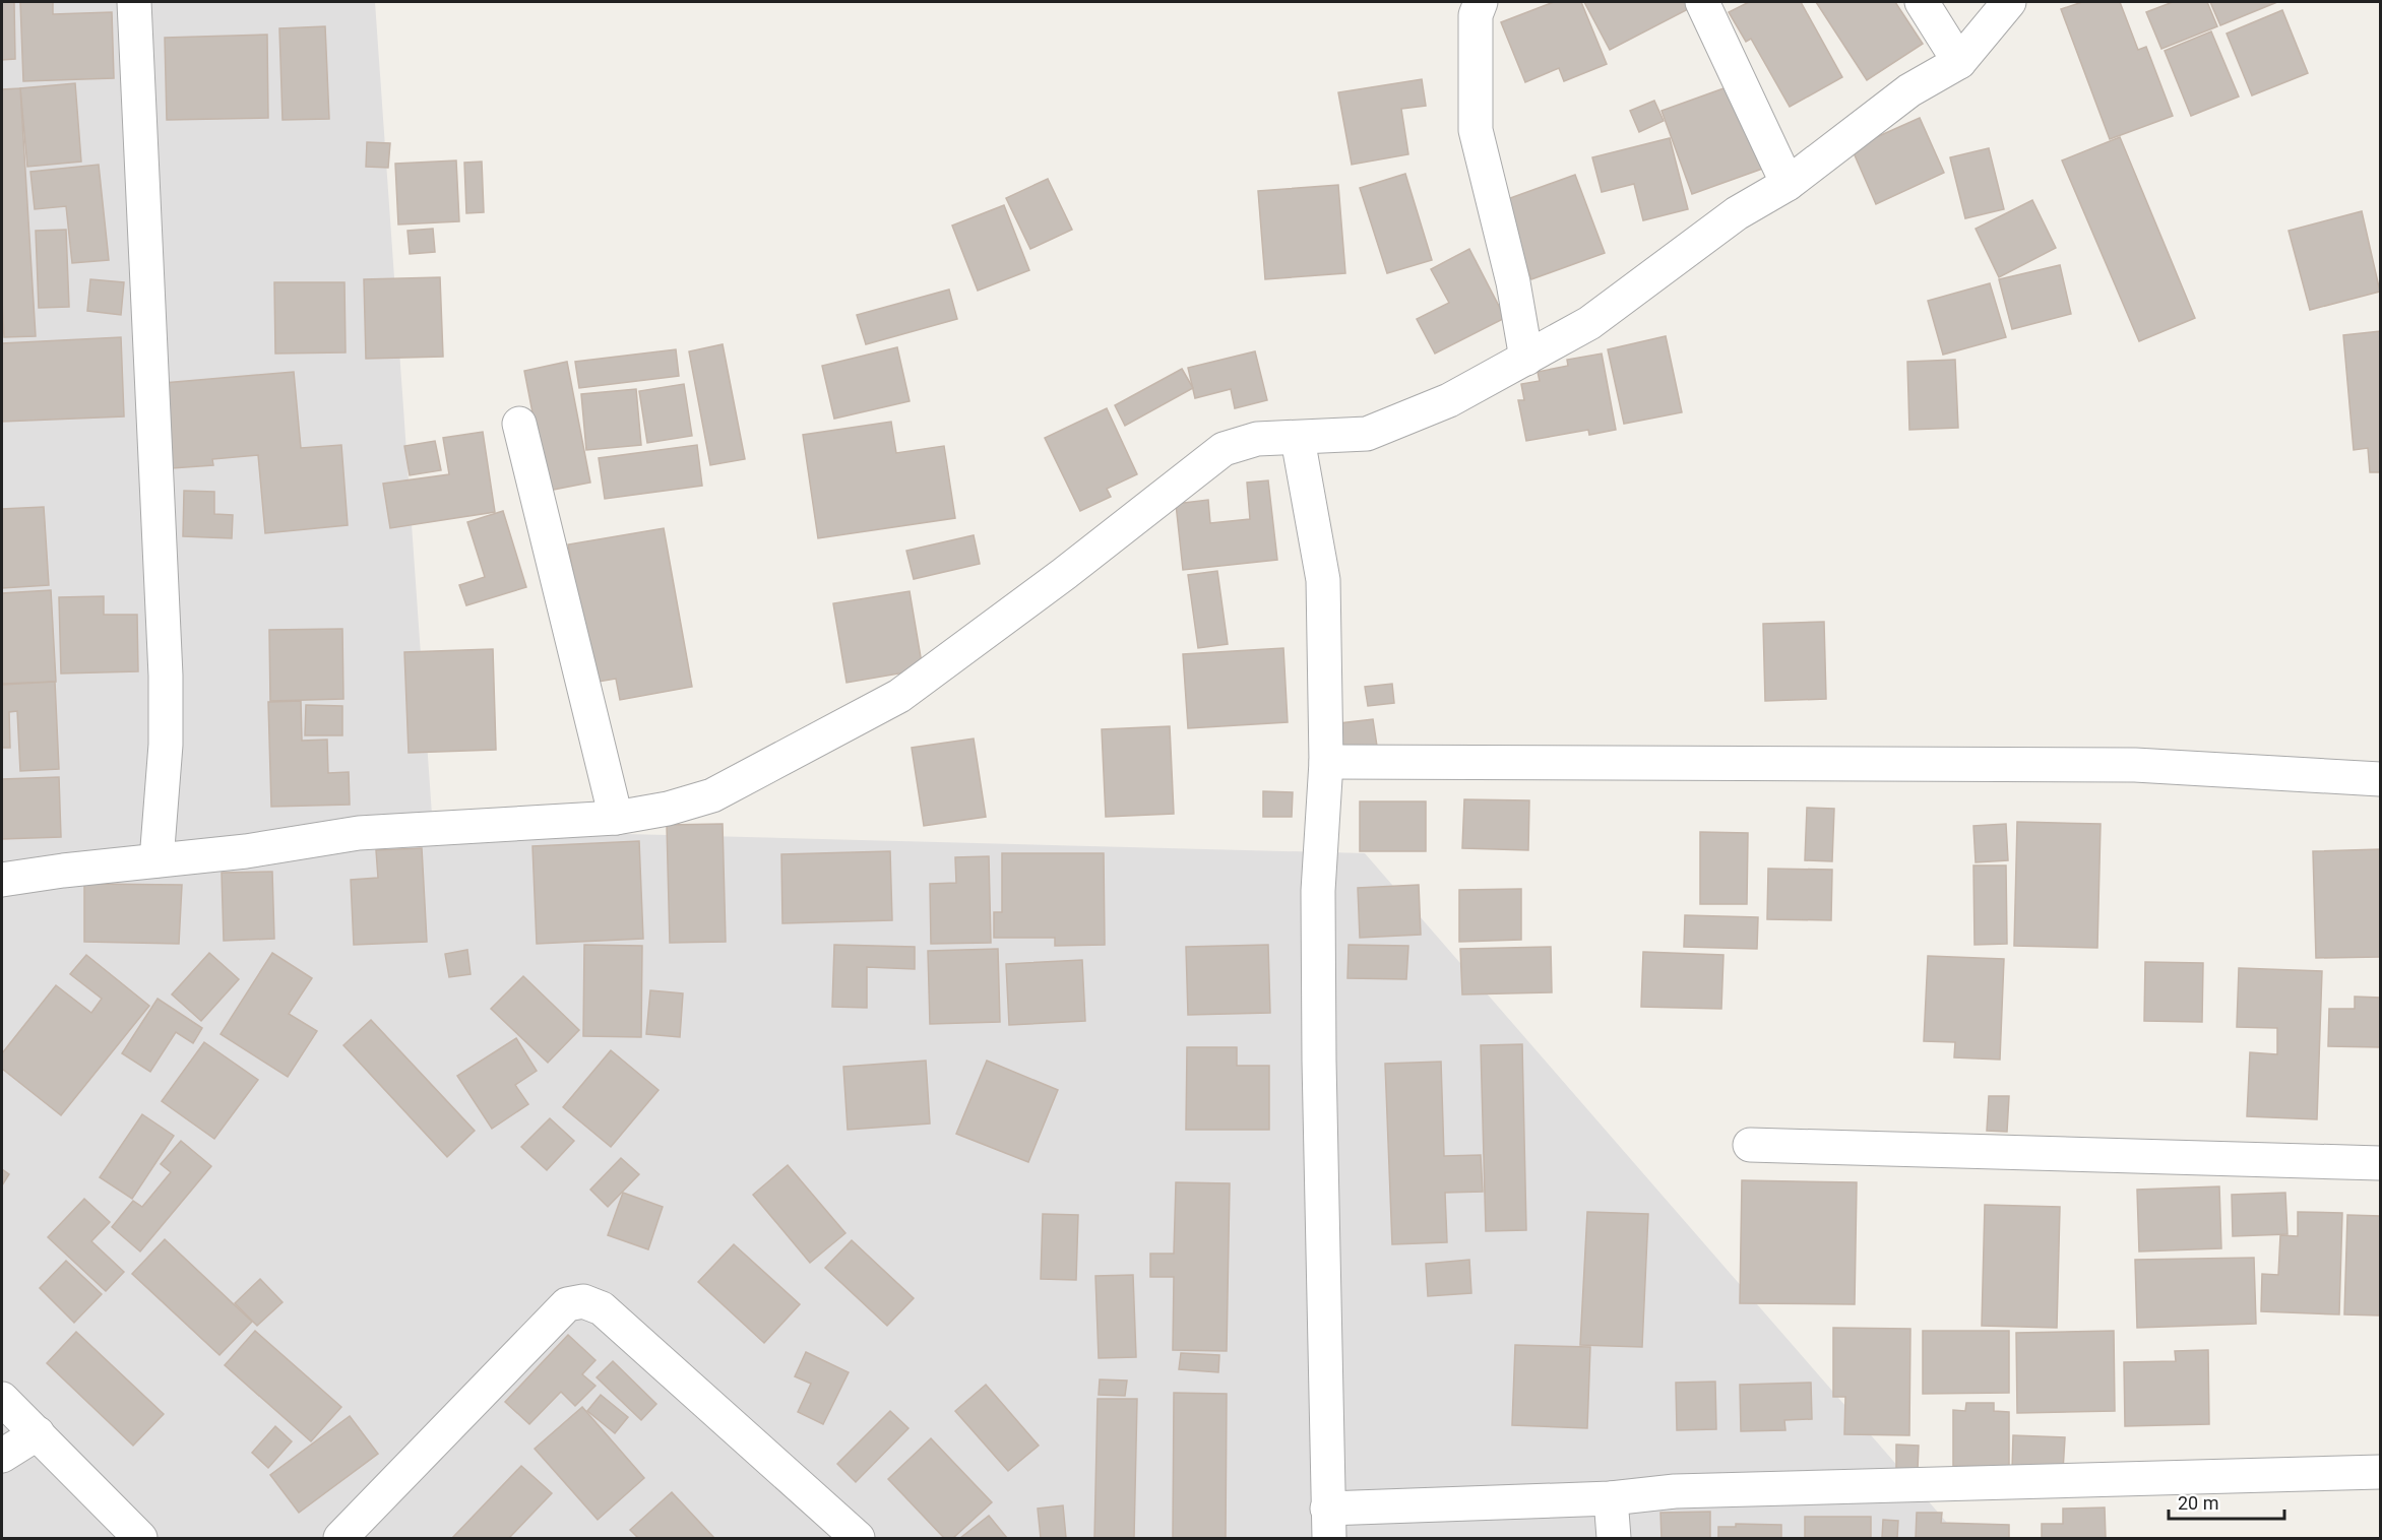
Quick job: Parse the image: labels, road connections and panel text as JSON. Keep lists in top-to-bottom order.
{
  "scale_bar": "20 m"
}
